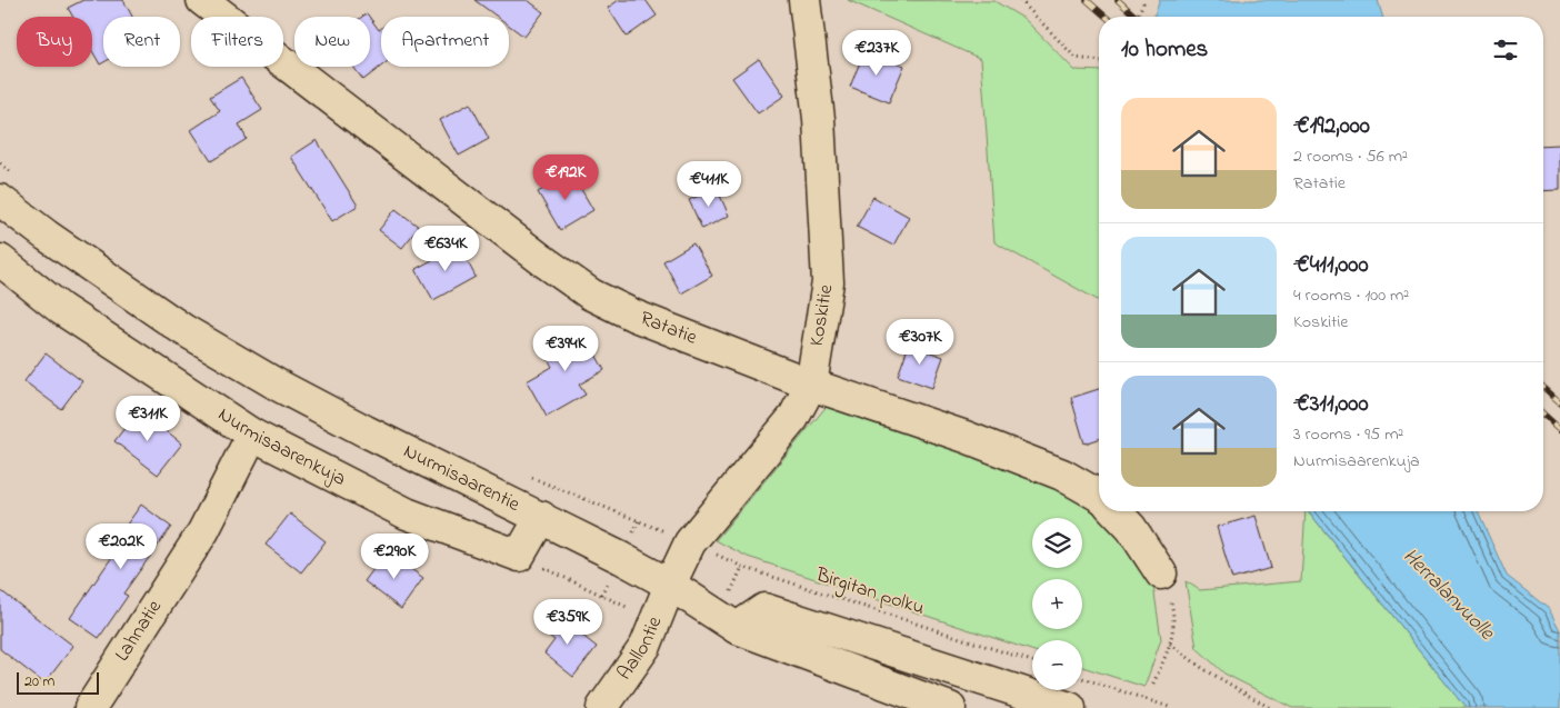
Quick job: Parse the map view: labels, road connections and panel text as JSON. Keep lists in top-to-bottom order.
{
  "streets": {
    "street": [
      "Koskitie",
      "Ratatie",
      "Nurmisaarenkuja",
      "Nurmisaarentie",
      "Lahnatie",
      "Aallontie"
    ],
    "path": ["Birgitan polku"]
  },
  "crossings": [
    ["Koskitie", "Ratatie"],
    ["Koskitie", "Nurmisaarentie"],
    ["Koskitie", "Birgitan polku"],
    ["Koskitie", "Aallontie"],
    ["Nurmisaarenkuja", "Lahnatie"],
    ["Nurmisaarentie", "Aallontie"]
  ],
  "water": ["Herralanvuolle"],
  "scale_bar": "20 m",
  "page": {
    "chip": [
      "Buy",
      "Rent",
      "Filters",
      "New",
      "Apartment"
    ],
    "heading": "10 homes",
    "price": [
      "€237K",
      "€192K",
      "€411K",
      "€634K",
      "€307K",
      "€394K",
      "€311K",
      "€202K",
      "€290K",
      "€359K"
    ],
    "list": [
      {
        "name": "€192,000",
        "note": "2 rooms · 56 m² · Ratatie"
      },
      {
        "name": "€411,000",
        "note": "4 rooms · 100 m² · Koskitie"
      },
      {
        "name": "€311,000",
        "note": "3 rooms · 95 m² · Nurmisaarenkuja"
      }
    ],
    "map_buttons": ["+", "−"],
    "scale": "20 m"
  }
}
